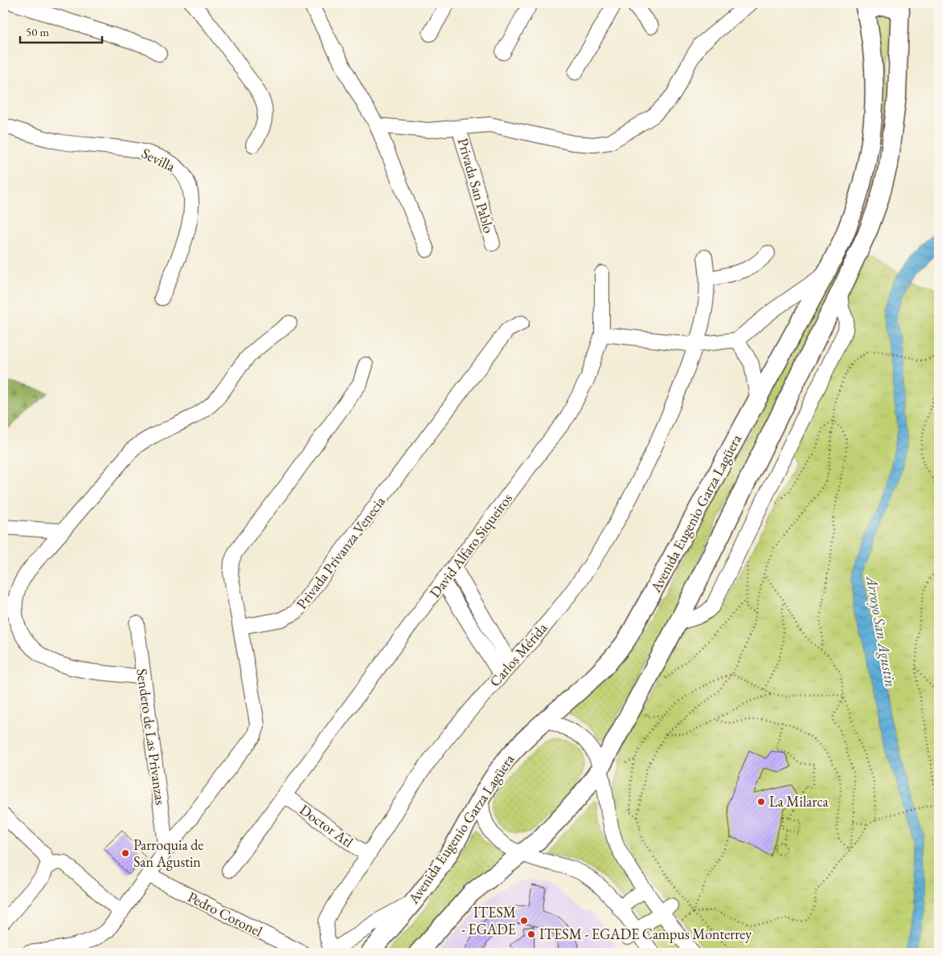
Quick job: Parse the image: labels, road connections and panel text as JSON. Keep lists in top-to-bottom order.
{
  "streets": {
    "main road": ["Avenida Eugenio Garza Lagüera"],
    "street": [
      "Sevilla",
      "Privada San Pablo",
      "David Alfaro Siqueiros",
      "Privada Privanza Venecia",
      "Carlos Mérida",
      "Sendero de Las Privanzas",
      "Doctor Atl",
      "Pedro Coronel"
    ]
  },
  "crossings": [
    ["David Alfaro Siqueiros", "Doctor Atl"],
    ["Carlos Mérida", "Doctor Atl"]
  ],
  "water": ["Arroyo San Agustin"],
  "places": [
    "La Milarca",
    "Parroquia de San Agustin",
    "ITESM - EGADE",
    "ITESM - EGADE Campus Monterrey"
  ],
  "scale_bar": "50 m"
}
